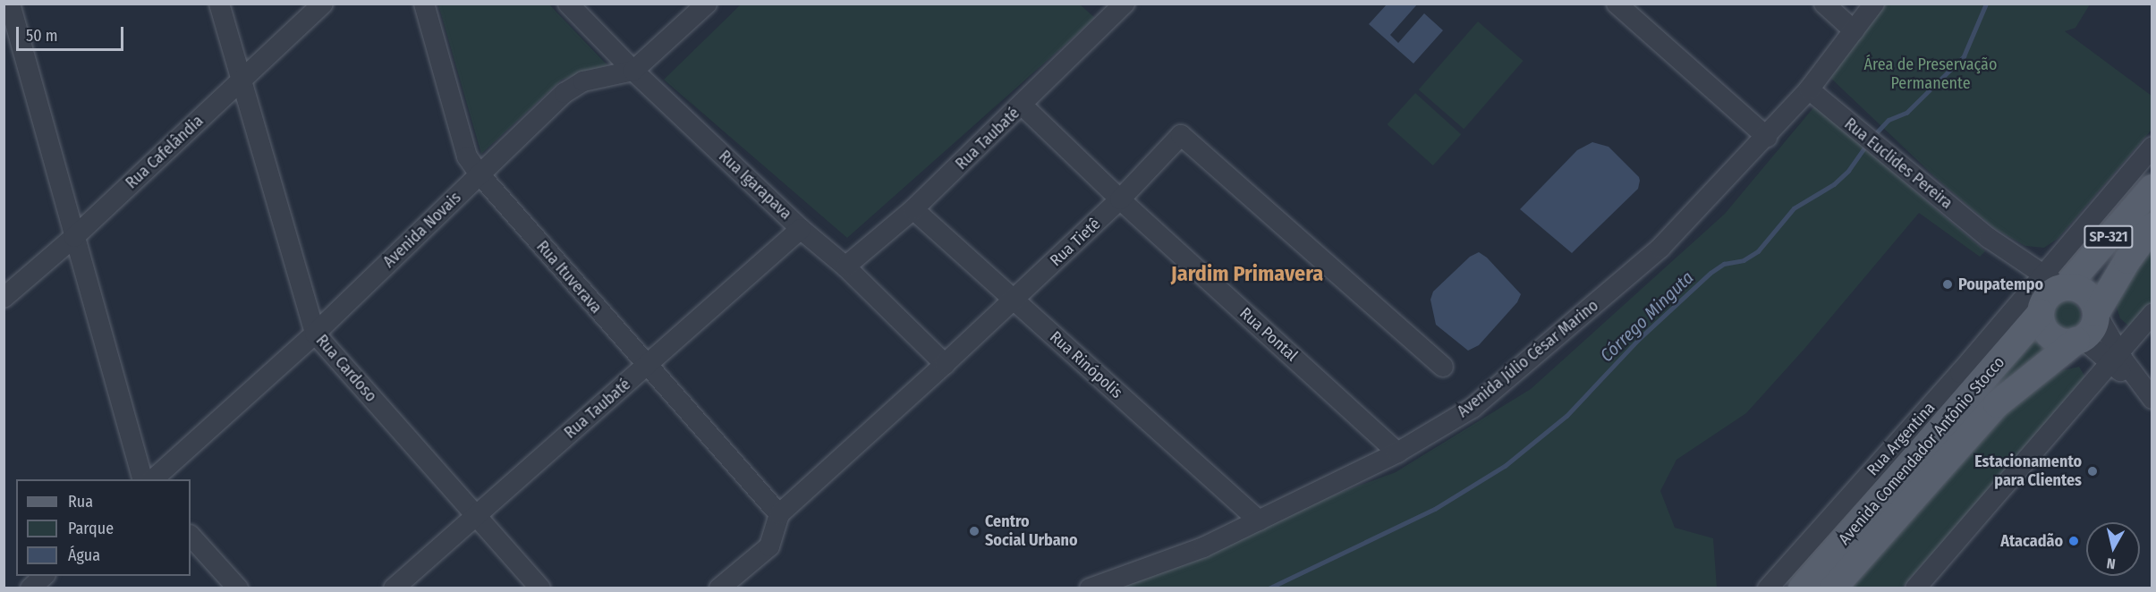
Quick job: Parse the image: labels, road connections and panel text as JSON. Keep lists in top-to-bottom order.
{
  "streets": {
    "main road": ["SP-321", "Avenida Comendador Antônio Stocco"],
    "street": [
      "Rua Taubaté",
      "Rua Cafelândia",
      "Rua Euclides Pereira",
      "Rua Igarapava",
      "Avenida Novais",
      "Rua Tietê",
      "Rua Ituverava",
      "Rua Pontal",
      "Avenida Júlio César Marino",
      "Rua Rinópolis",
      "Rua Cardoso",
      "Rua Argentina"
    ]
  },
  "crossings": [
    ["Rua Taubaté", "Rua Igarapava"],
    ["Rua Taubaté", "Rua Ituverava"],
    ["Rua Taubaté", "Rua Pontal"],
    ["Rua Taubaté", "Rua Rinópolis"],
    ["Rua Taubaté", "Rua Cardoso"],
    ["Rua Cafelândia", "Rua Cardoso"],
    ["Rua Euclides Pereira", "SP-321"],
    ["Rua Euclides Pereira", "Avenida Júlio César Marino"],
    ["Rua Euclides Pereira", "Rua Argentina"],
    ["Rua Euclides Pereira", "Avenida Comendador Antônio Stocco"],
    ["Rua Igarapava", "Avenida Novais"],
    ["Rua Igarapava", "Rua Tietê"],
    ["Avenida Novais", "Rua Ituverava"],
    ["Avenida Novais", "Rua Cardoso"],
    ["SP-321", "Rua Argentina"],
    ["SP-321", "Avenida Comendador Antônio Stocco"],
    ["Rua Tietê", "Rua Ituverava"],
    ["Rua Tietê", "Rua Pontal"],
    ["Rua Tietê", "Rua Rinópolis"],
    ["Rua Pontal", "Avenida Júlio César Marino"],
    ["Avenida Júlio César Marino", "Rua Rinópolis"],
    ["Rua Argentina", "Avenida Comendador Antônio Stocco"]
  ],
  "districts": ["Jardim Primavera"],
  "water": ["Córrego Minguta"],
  "parks": ["Área de Preservação Permanente"],
  "places": [
    "Poupatempo",
    "Estacionamento para Clientes",
    "Centro Social Urbano",
    "Atacadão"
  ],
  "legend": ["Rua", "Parque", "Água"],
  "scale_bar": "50 m",
  "north": "bottom"
}
